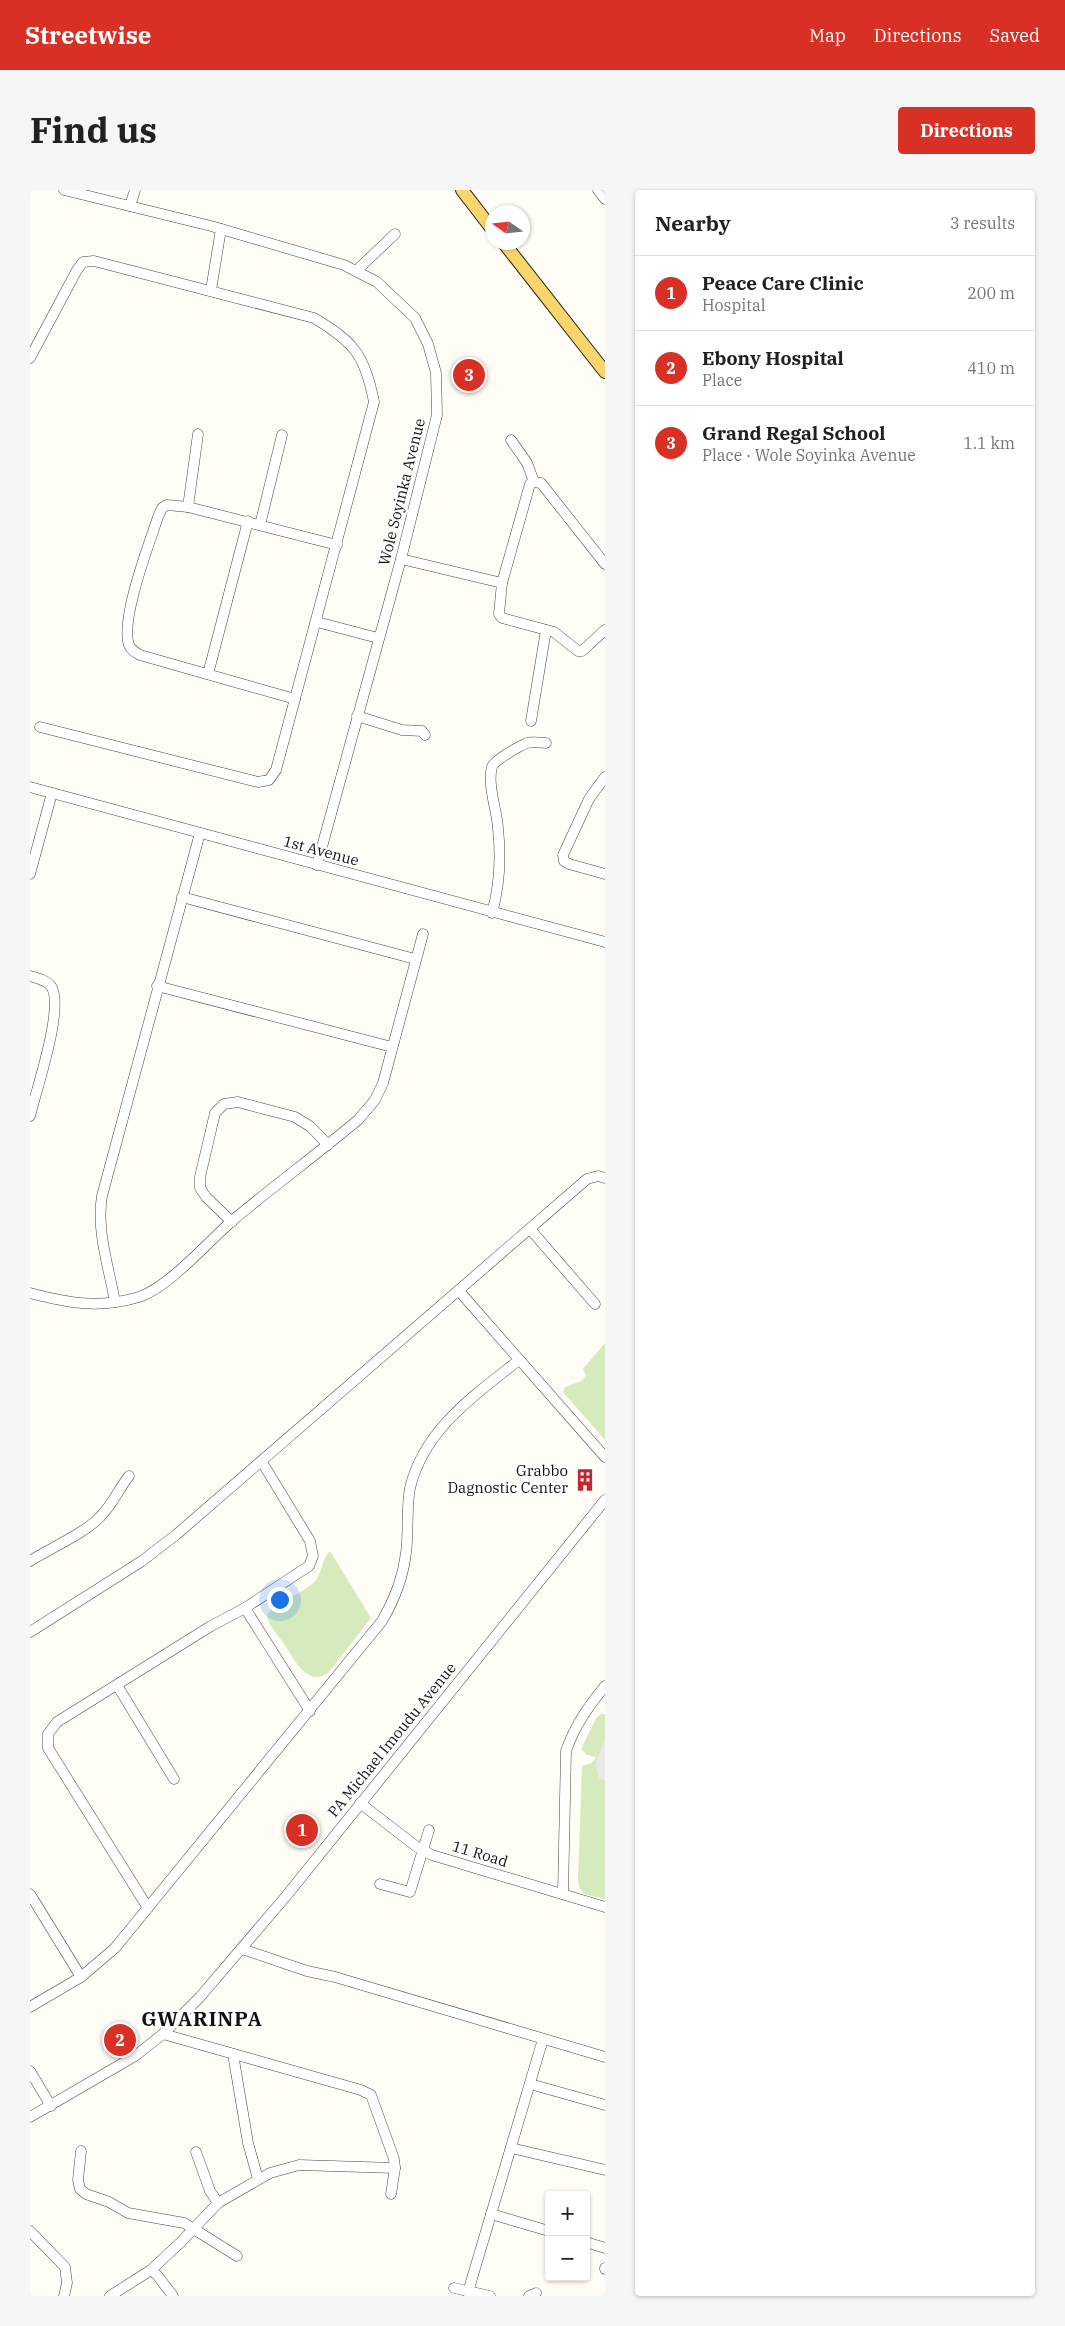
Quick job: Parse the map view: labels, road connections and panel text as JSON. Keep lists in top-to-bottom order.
{
  "streets": {
    "street": [
      "Wole Soyinka Avenue",
      "1st Avenue",
      "PA Michael Imoudu Avenue",
      "11 Road"
    ]
  },
  "crossings": [
    ["Wole Soyinka Avenue", "1st Avenue"],
    ["PA Michael Imoudu Avenue", "11 Road"]
  ],
  "districts": ["GWARINPA"],
  "places": {
    "building": ["Grabbo Dagnostic Center"]
  },
  "north": "left",
  "page": {
    "header": "Streetwise",
    "nav": ["Map", "Directions", "Saved"],
    "title": "Find us",
    "buttons": "Directions",
    "heading": ["Nearby", "3 results"],
    "list": [
      {
        "mark": "1",
        "name": "Peace Care Clinic",
        "note": "Hospital",
        "value": "200 m"
      },
      {
        "mark": "2",
        "name": "Ebony Hospital",
        "note": "Place",
        "value": "410 m"
      },
      {
        "mark": "3",
        "name": "Grand Regal School",
        "note": "Place · Wole Soyinka Avenue",
        "value": "1.1 km"
      }
    ],
    "pins": ["3", "1", "2"],
    "map_buttons": ["+", "−"]
  }
}
